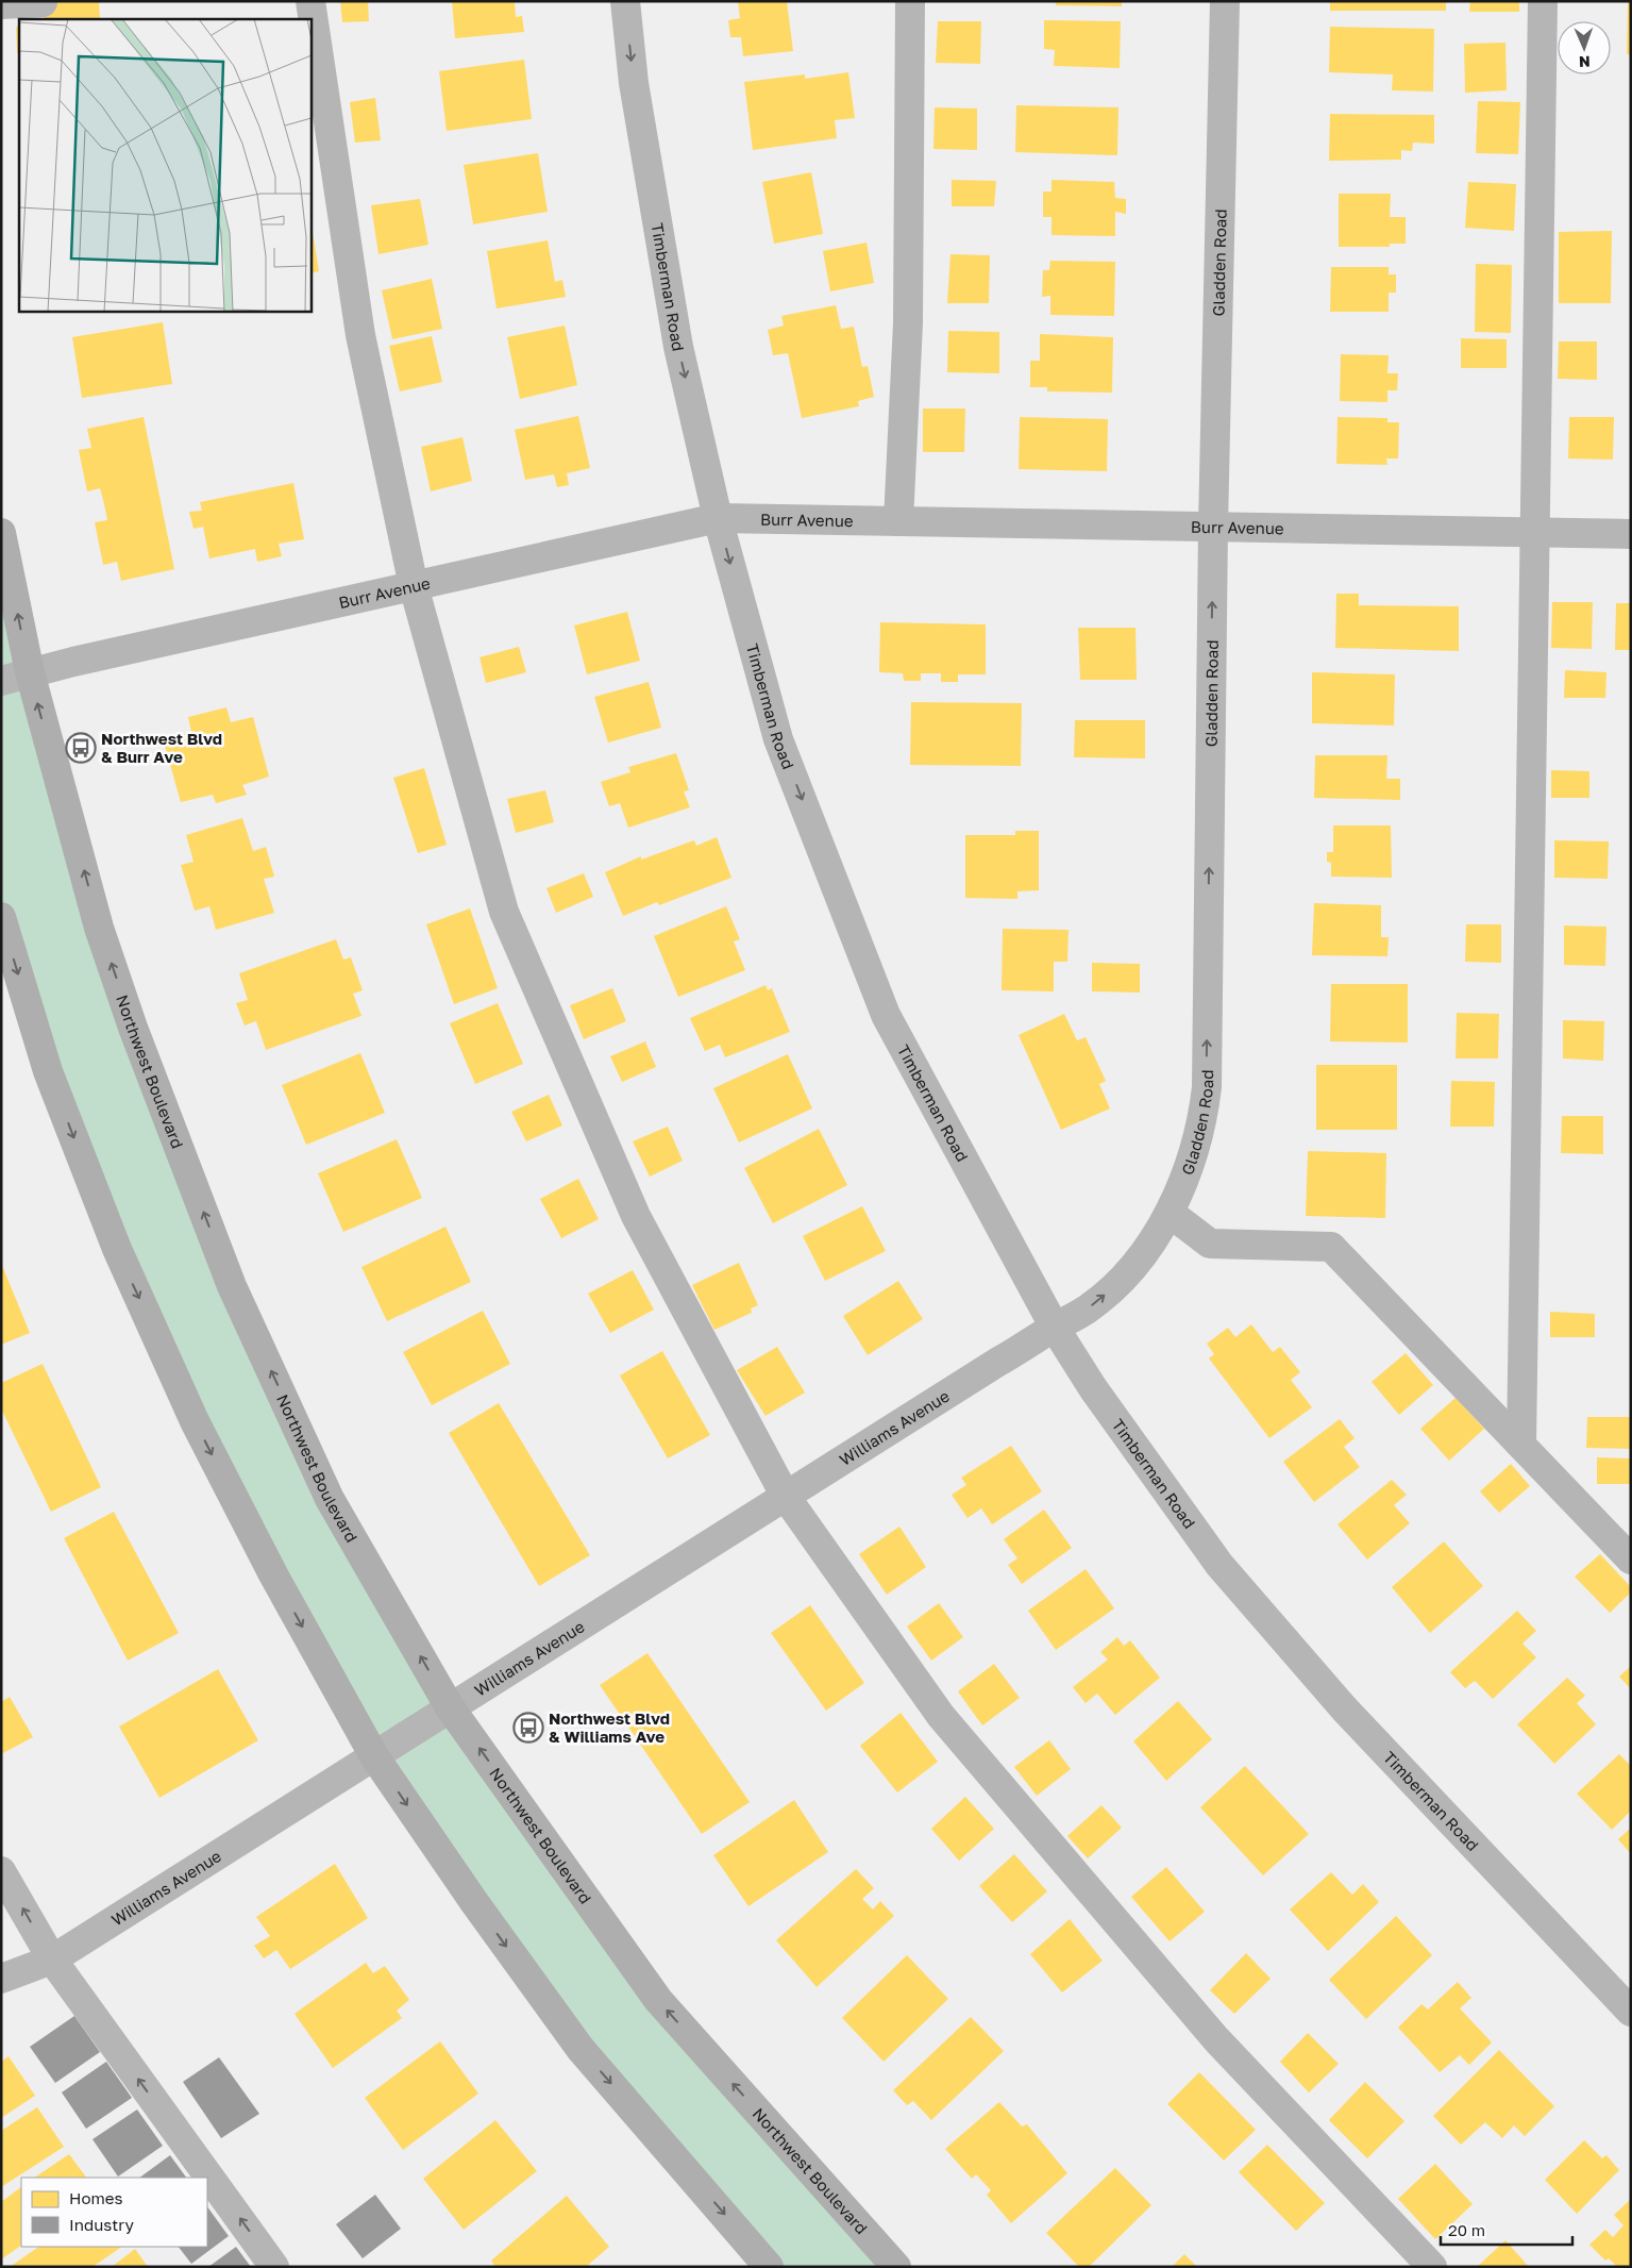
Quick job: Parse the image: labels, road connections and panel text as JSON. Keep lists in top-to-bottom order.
{
  "streets": {
    "main road": ["Northwest Boulevard"],
    "street": [
      "Gladden Road",
      "Timberman Road",
      "Burr Avenue",
      "Williams Avenue"
    ]
  },
  "crossings": [
    ["Gladden Road", "Timberman Road"],
    ["Gladden Road", "Burr Avenue"],
    ["Gladden Road", "Williams Avenue"],
    ["Timberman Road", "Burr Avenue"],
    ["Timberman Road", "Williams Avenue"],
    ["Burr Avenue", "Northwest Boulevard"],
    ["Northwest Boulevard", "Williams Avenue"]
  ],
  "one_way": ["Gladden Road", "Timberman Road"],
  "places": {
    "bus stop": ["Northwest Blvd & Burr Ave", "Northwest Blvd & Williams Ave"]
  },
  "legend": ["Homes", "Industry"],
  "scale_bar": "20 m",
  "north": "bottom"
}
